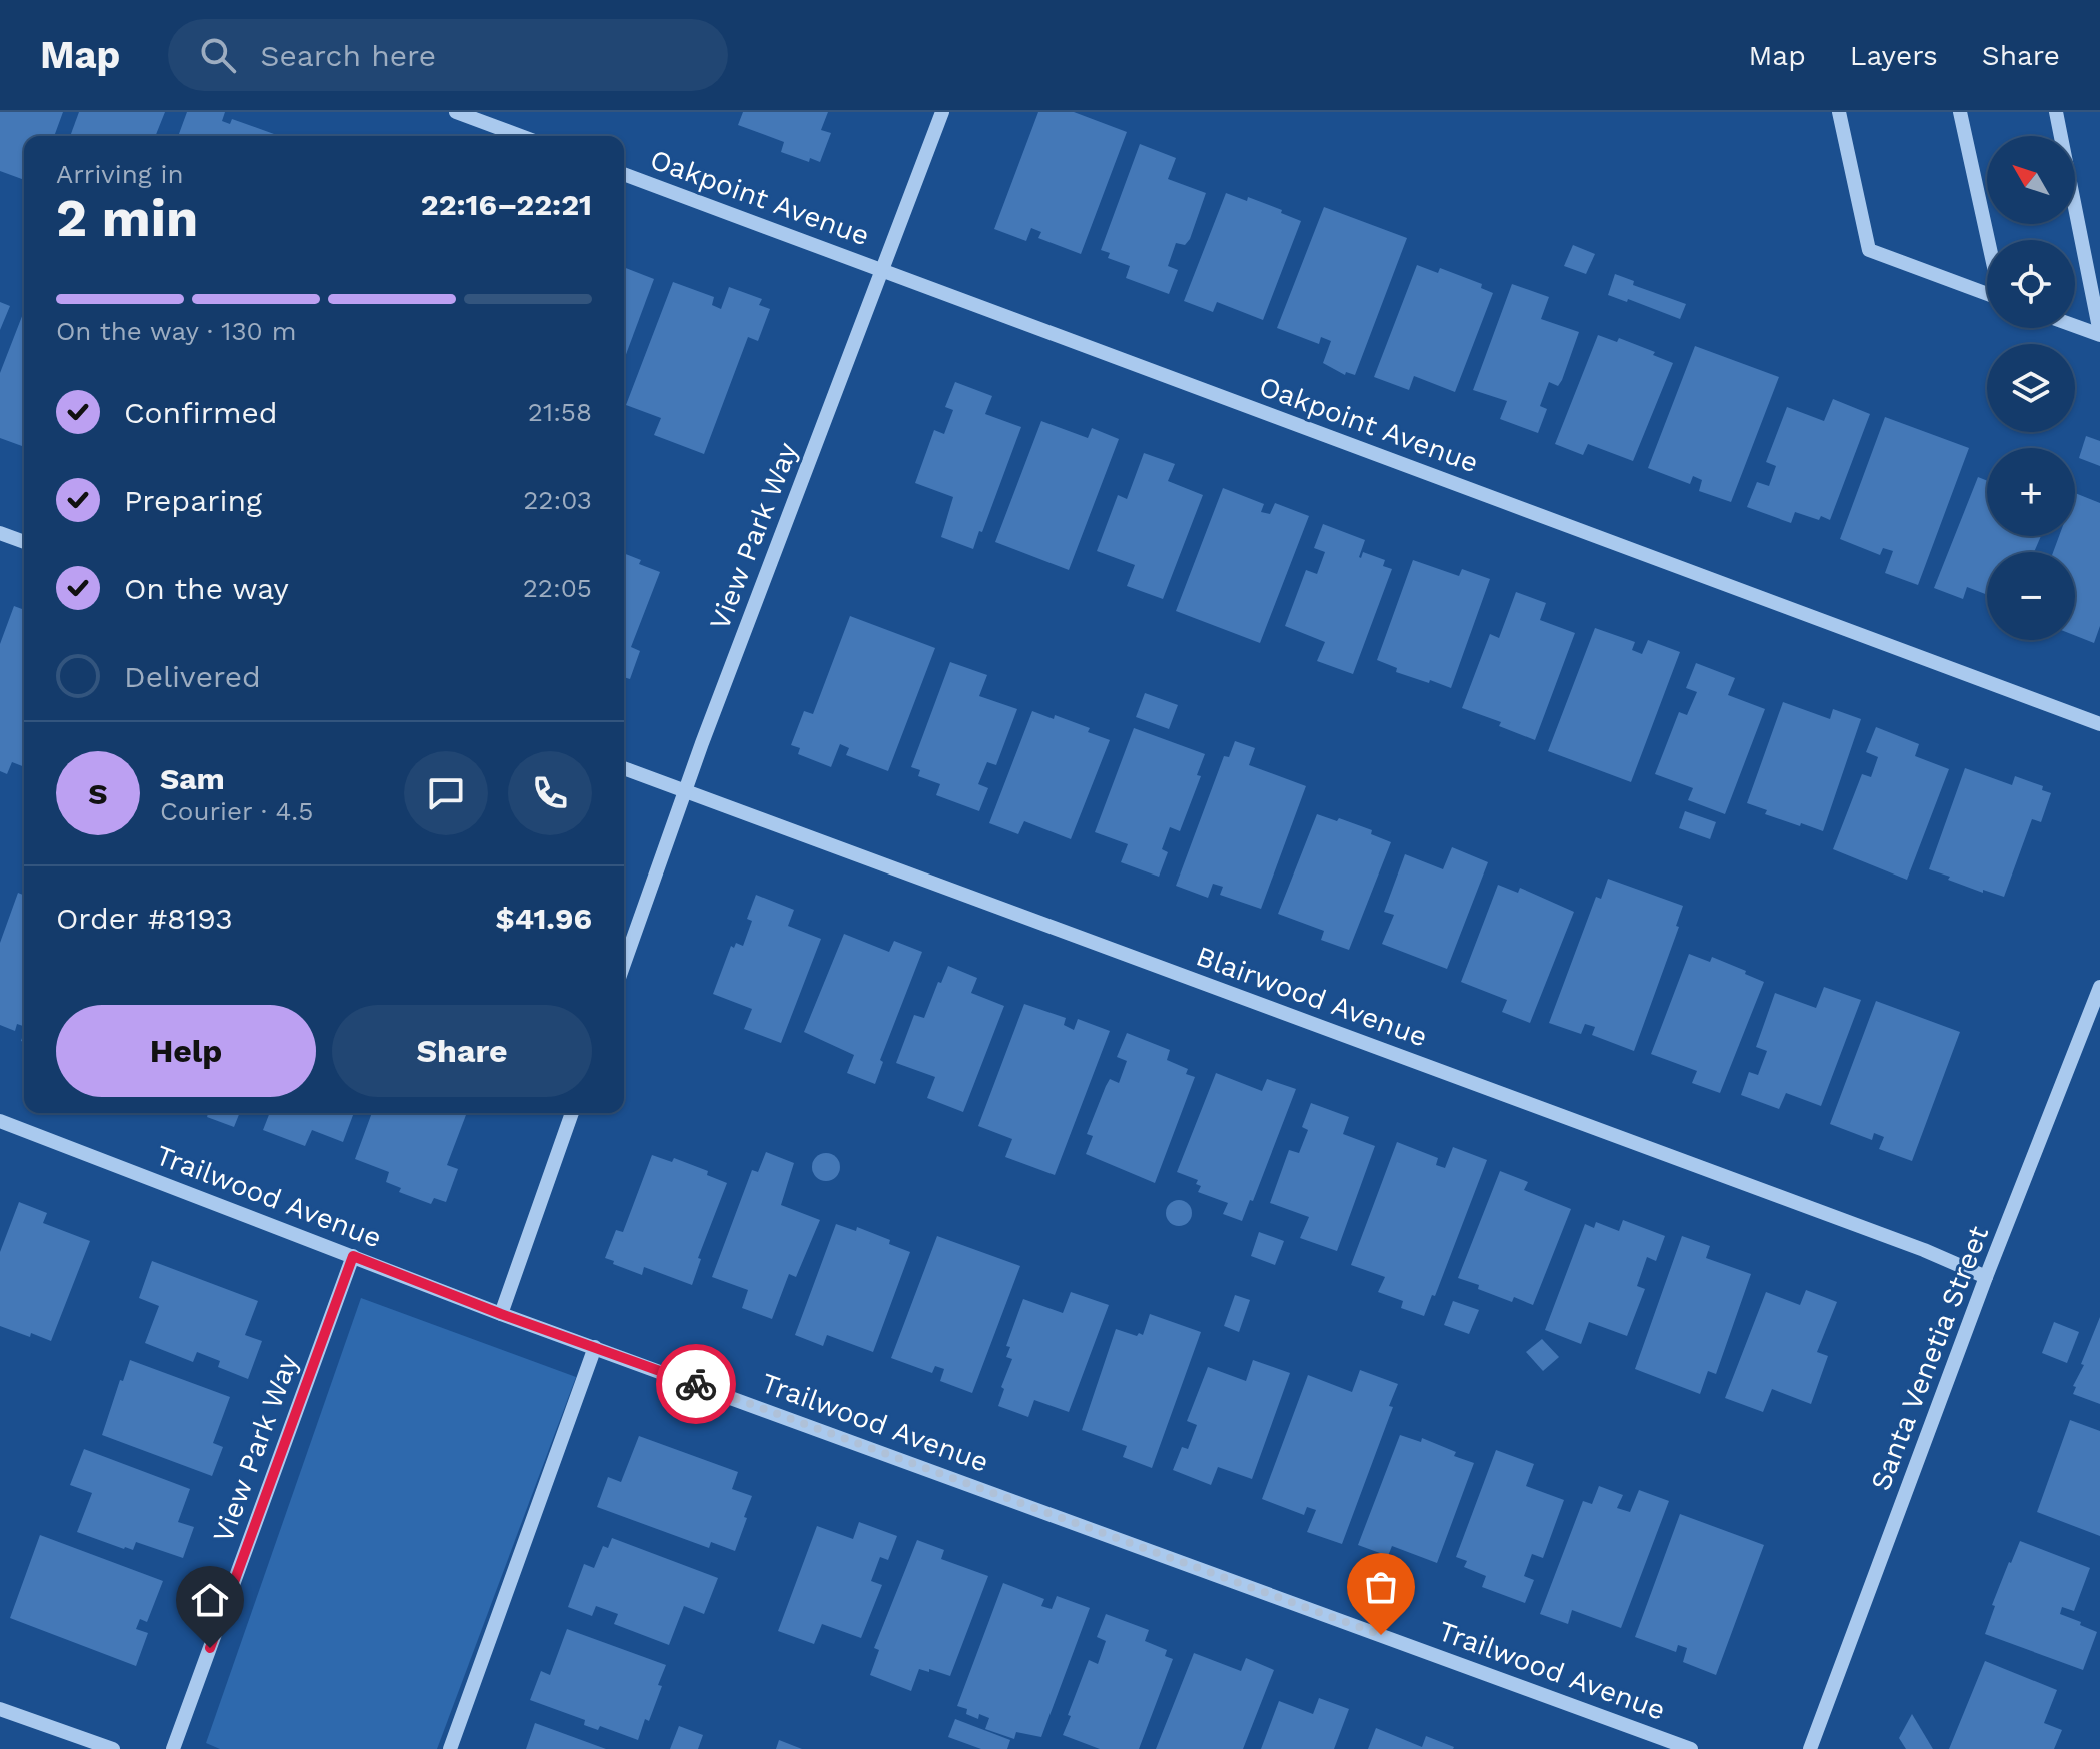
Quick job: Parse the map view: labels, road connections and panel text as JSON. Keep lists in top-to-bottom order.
{
  "streets": {
    "street": [
      "Oakpoint Avenue",
      "View Park Way",
      "Blairwood Avenue",
      "Trailwood Avenue",
      "Santa Venetia Street"
    ]
  },
  "crossings": [
    ["Oakpoint Avenue", "View Park Way"],
    ["View Park Way", "Blairwood Avenue"],
    ["View Park Way", "Trailwood Avenue"],
    ["Blairwood Avenue", "Santa Venetia Street"]
  ],
  "north": "top left",
  "page": {
    "header": "Map",
    "search": "Search here",
    "nav": ["Map", "Layers", "Share"],
    "map_buttons": ["+", "−"],
    "heading": ["2 min", "Arriving in", "22:16–22:21"],
    "panel": [
      "Sam",
      "Courier · 4.5",
      "Order #8193",
      "$41.96"
    ],
    "bar": "On the way · 130 m",
    "list": [
      ["Confirmed", "21:58"],
      ["Preparing", "22:03"],
      ["On the way", "22:05"],
      "Delivered"
    ],
    "round": "S",
    "buttons": ["Help", "Share"]
  }
}
